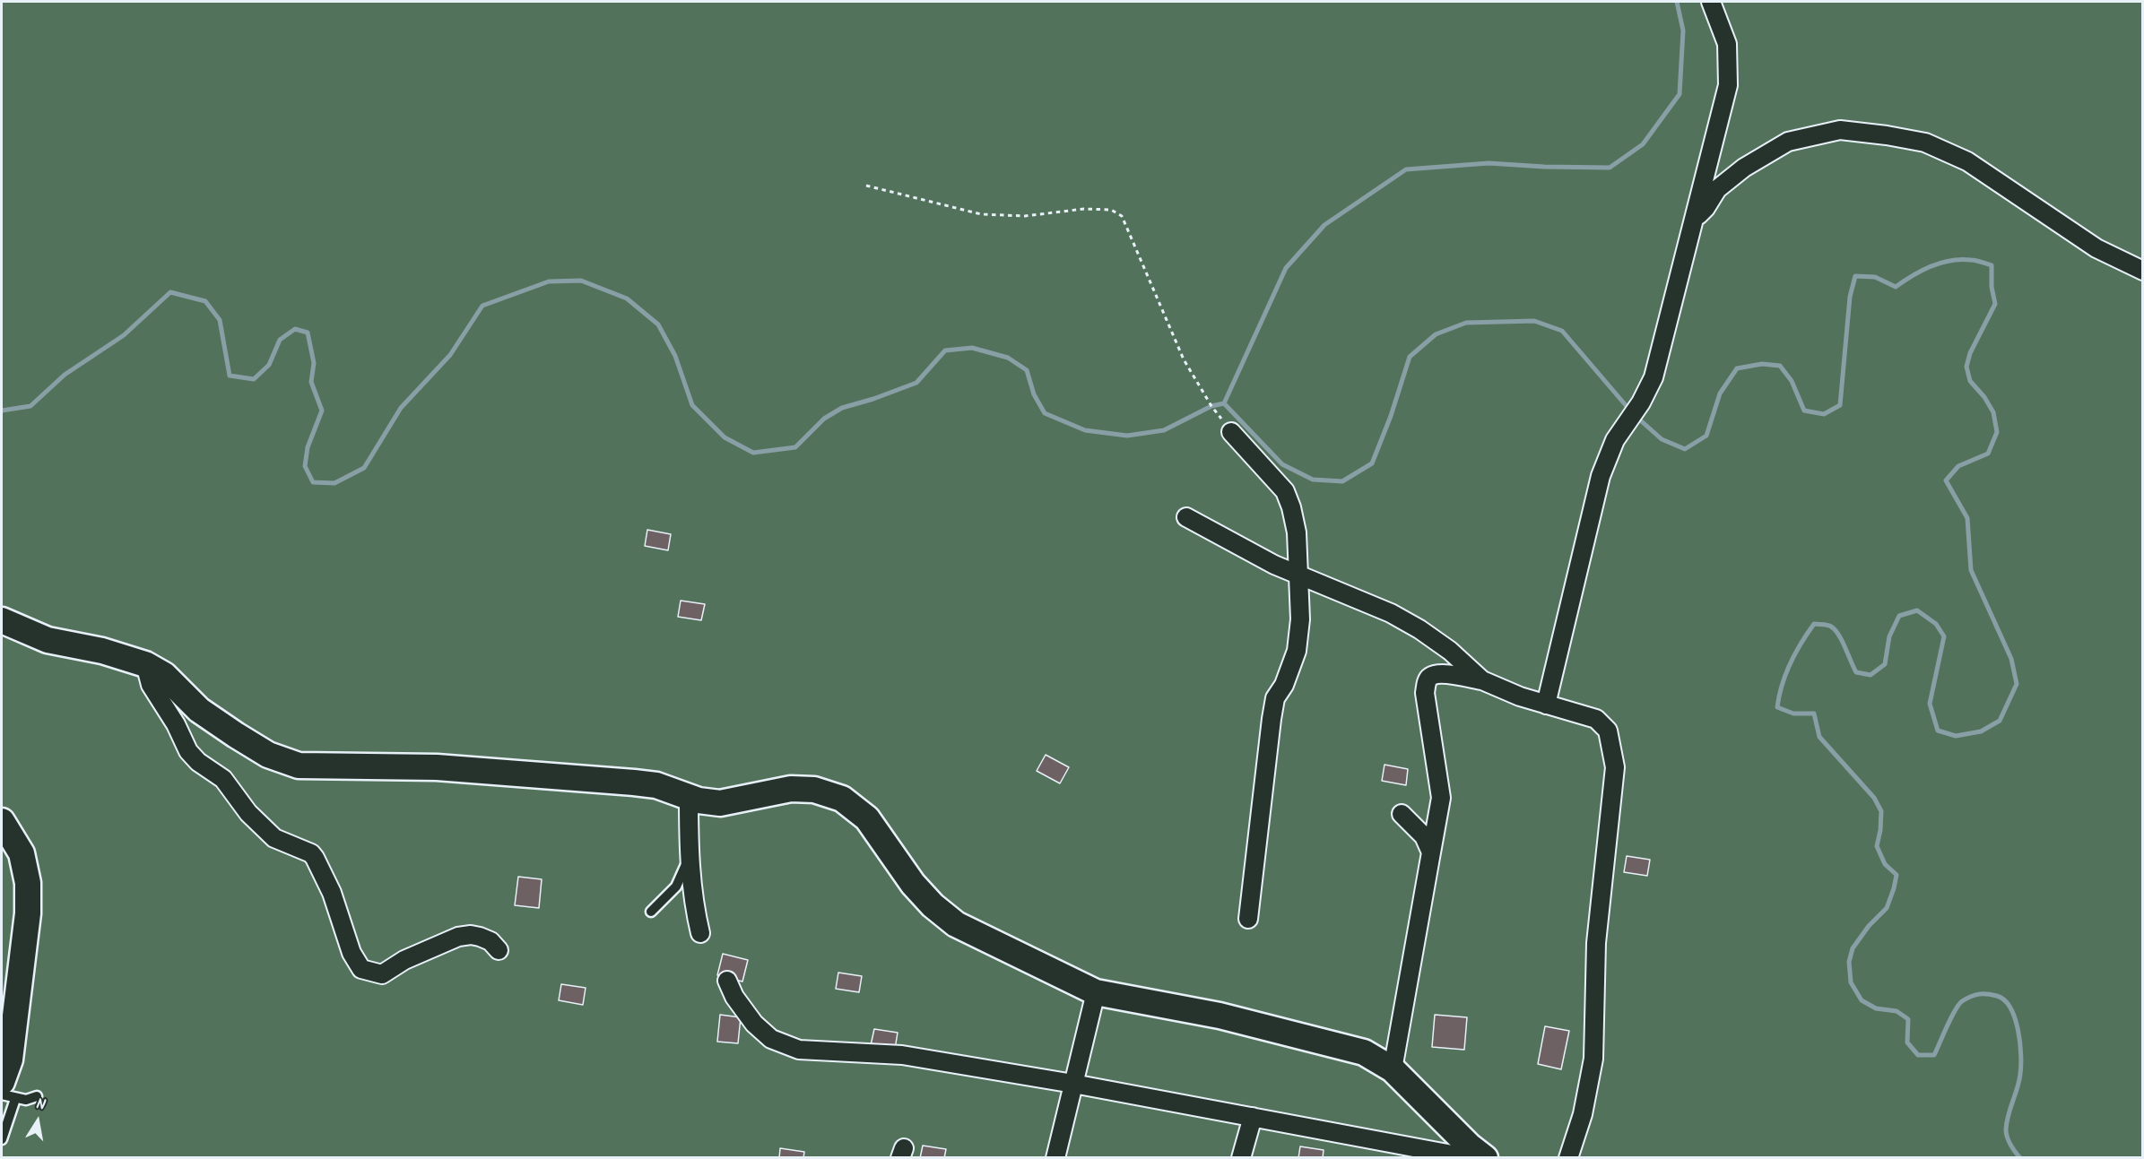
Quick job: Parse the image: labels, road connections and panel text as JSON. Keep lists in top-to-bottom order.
{
  "north": "top"
}
